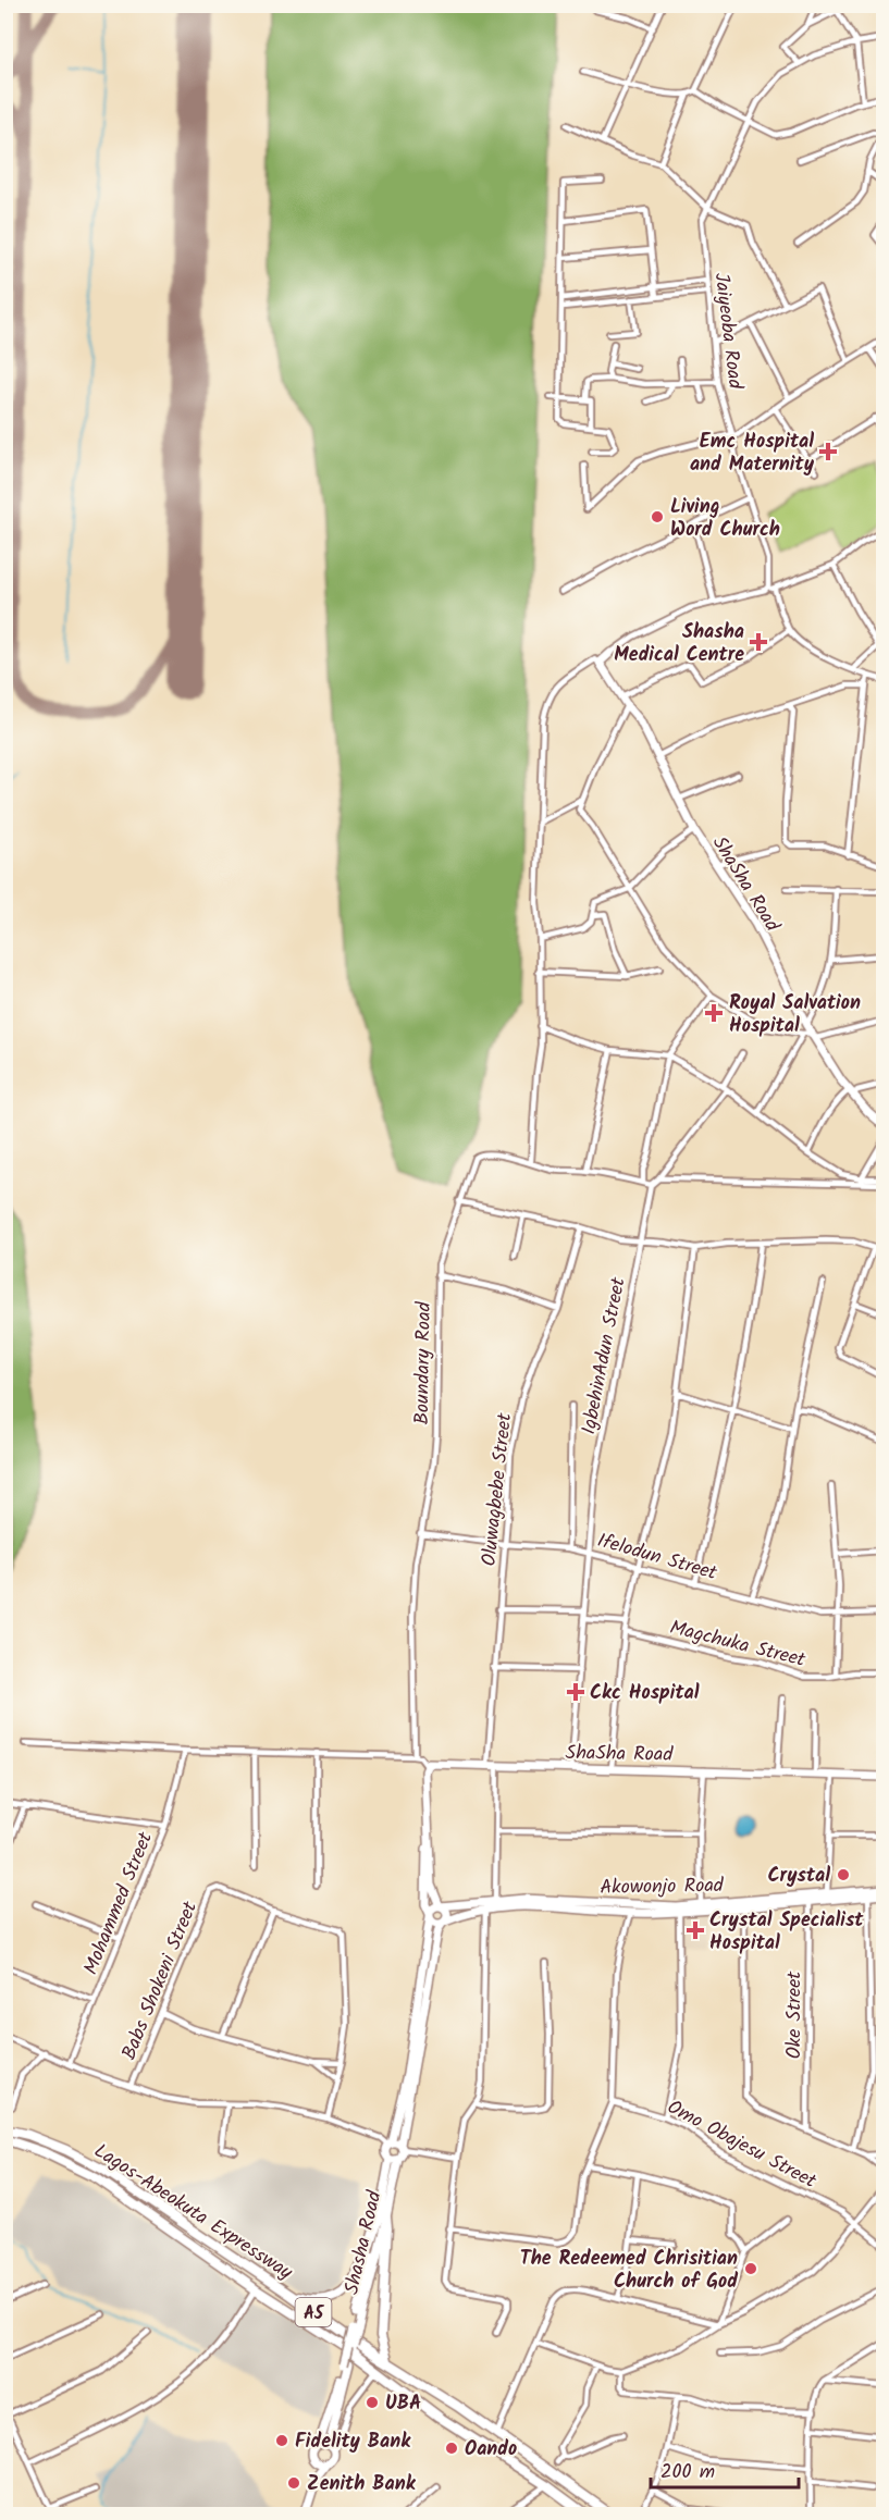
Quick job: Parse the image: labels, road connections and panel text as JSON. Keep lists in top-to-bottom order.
{
  "streets": {
    "highway": ["Lagos-Abeokuta Expressway", "A5"],
    "main road": ["ShaSha Road", "Akowonjo Road", "Shasha Road"],
    "street": [
      "Jaiyeoba Road",
      "IgbehinAdun Street",
      "Boundary Road",
      "Oluwagbebe Street",
      "Ifelodun Street",
      "Magchuka Street",
      "Mohammed Street",
      "Babs Shokeni Street",
      "Oke Street",
      "Omo Obajesu Street"
    ]
  },
  "crossings": [
    ["ShaSha Road", "IgbehinAdun Street"],
    ["ShaSha Road", "Oluwagbebe Street"],
    ["IgbehinAdun Street", "Boundary Road"],
    ["IgbehinAdun Street", "Ifelodun Street"],
    ["Boundary Road", "Ifelodun Street"],
    ["Oluwagbebe Street", "Ifelodun Street"],
    ["Akowonjo Road", "Oke Street"]
  ],
  "places": {
    "health": [
      "Emc Hospital and Maternity",
      "Shasha Medical Centre",
      "Royal Salvation Hospital",
      "Ckc Hospital",
      "Crystal Specialist Hospital"
    ],
    "other": [
      "Living Word Church",
      "Crystal",
      "The Redeemed Chrisitian Church of God",
      "UBA",
      "Fidelity Bank",
      "Oando",
      "Zenith Bank"
    ]
  },
  "scale_bar": "200 m"
}
